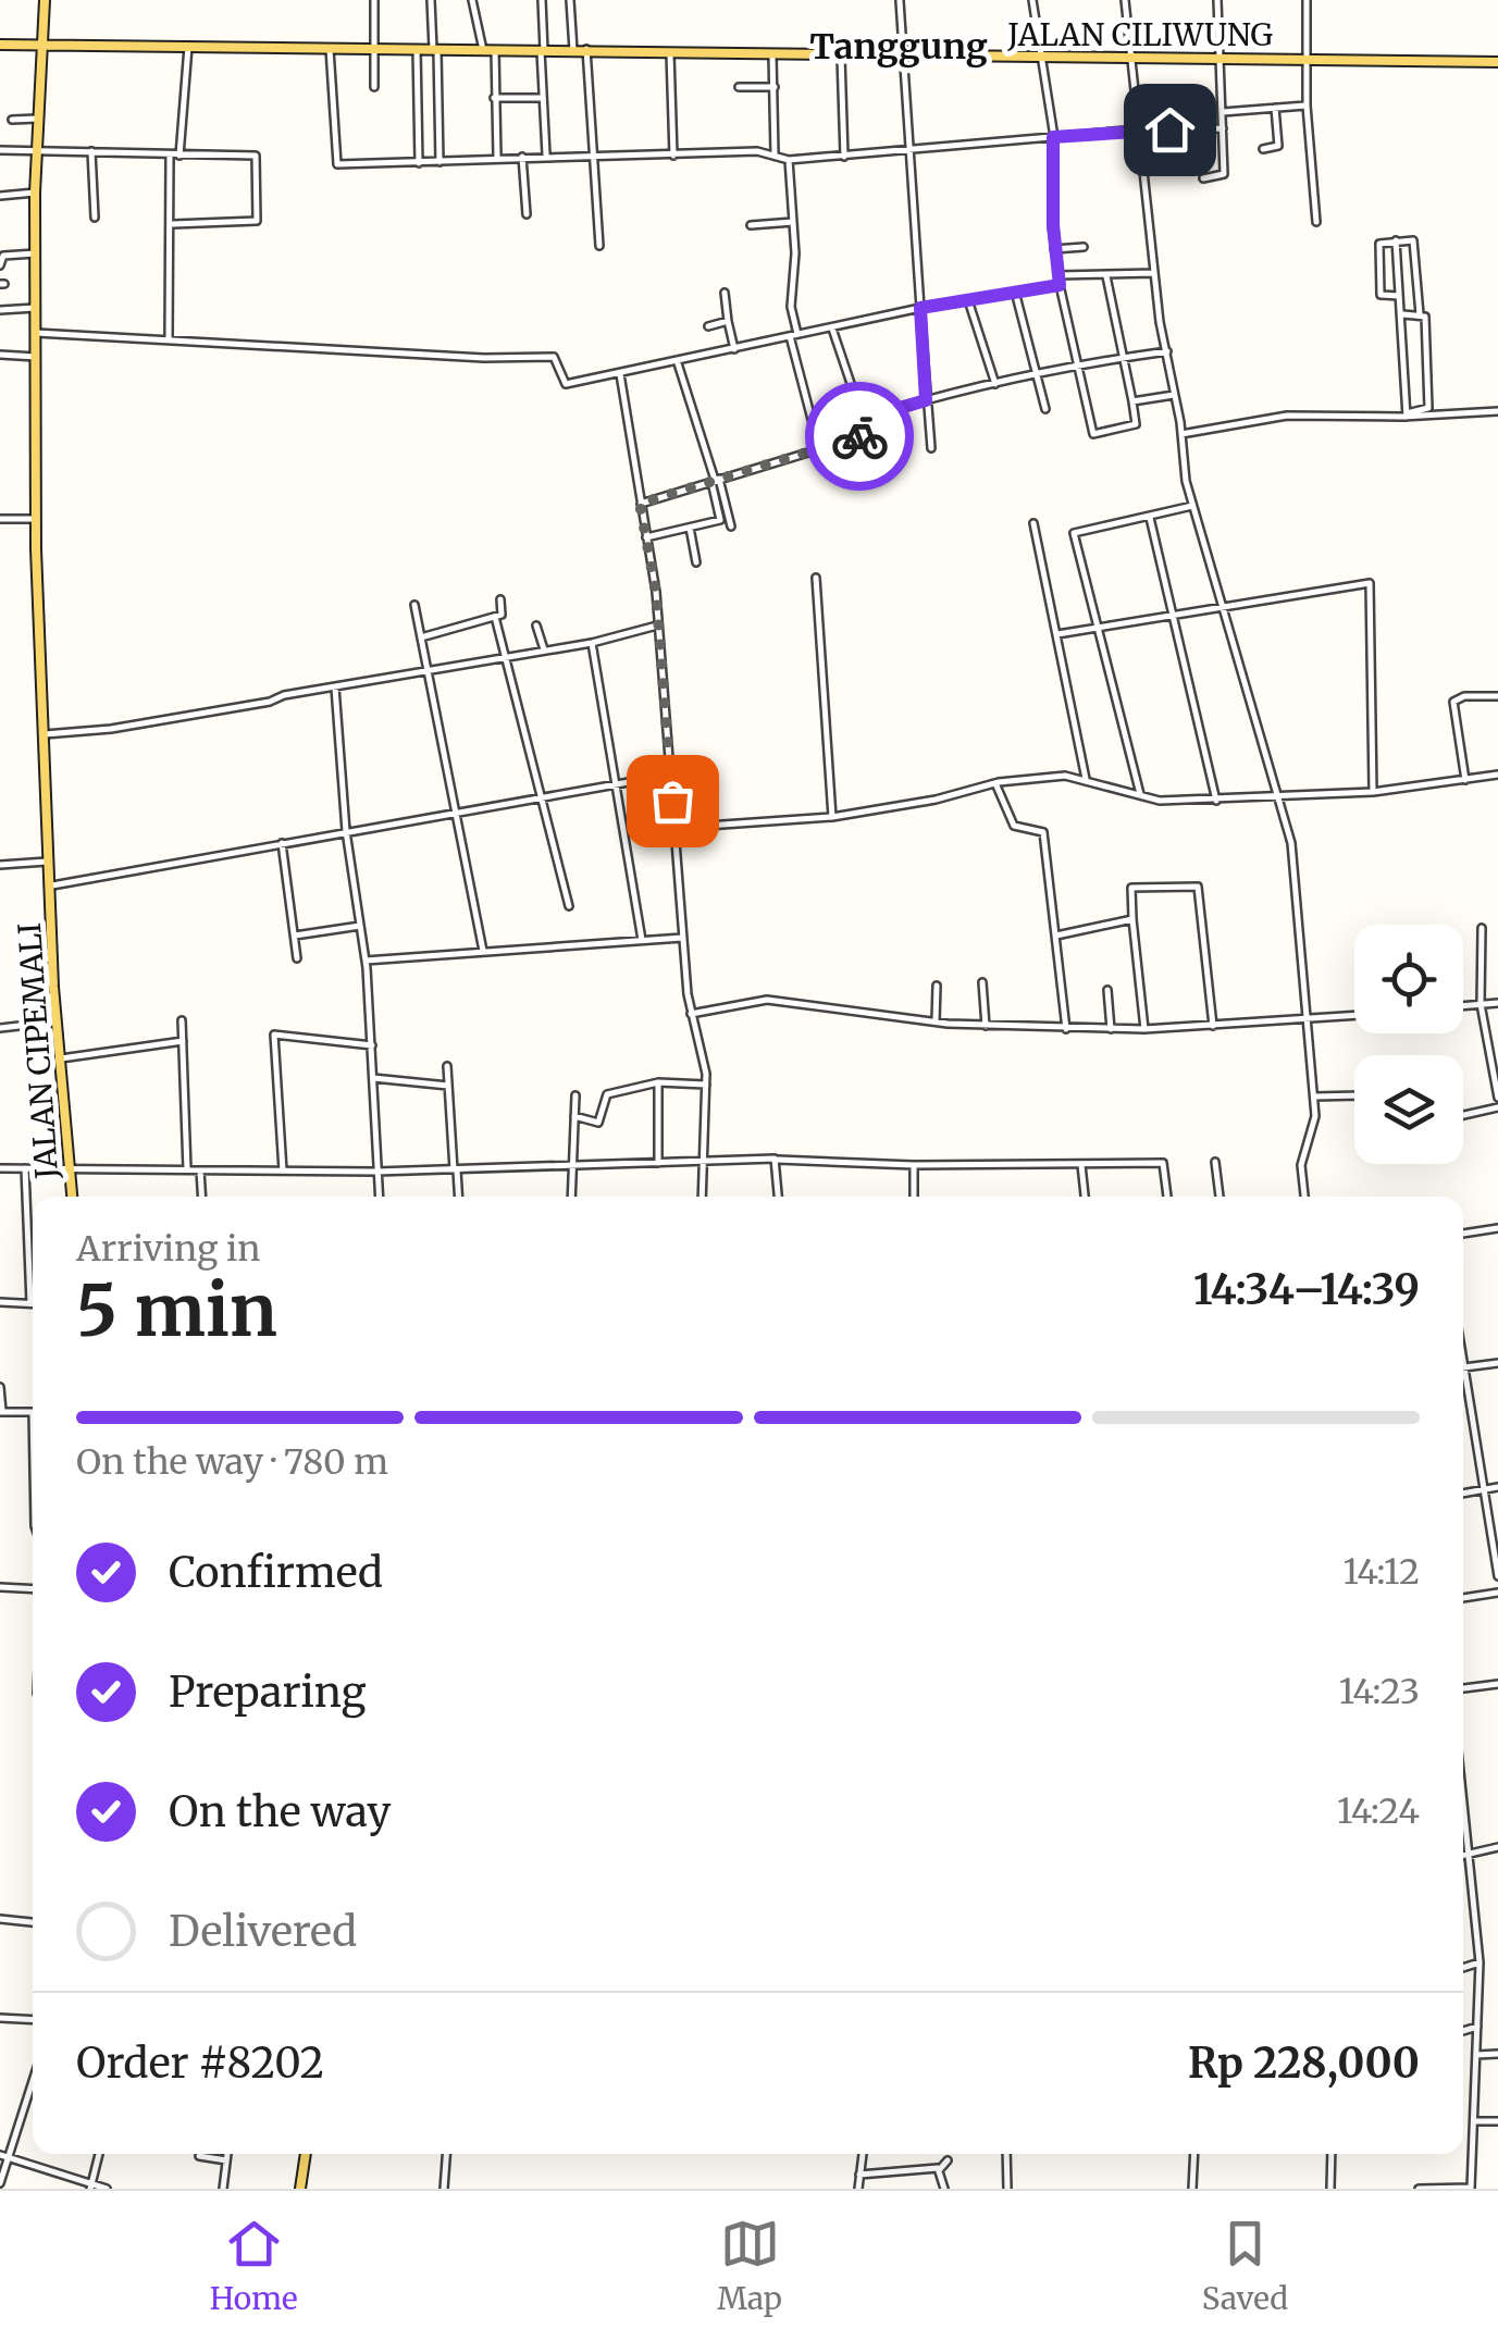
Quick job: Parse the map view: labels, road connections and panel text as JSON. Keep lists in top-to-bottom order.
{
  "streets": {
    "main road": ["JALAN CILIWUNG", "JALAN CIPEMALI"]
  },
  "crossings": [
    ["JALAN CILIWUNG", "JALAN CIPEMALI"]
  ],
  "districts": ["Tanggung"],
  "page": {
    "heading": ["5 min", "Arriving in", "14:34–14:39"],
    "panel": ["Order #8202", "Rp 228,000"],
    "bar": "On the way · 780 m",
    "list": [
      ["Confirmed", "14:12"],
      ["Preparing", "14:23"],
      ["On the way", "14:24"],
      "Delivered"
    ],
    "tabs": ["Home", "Map", "Saved"]
  }
}
